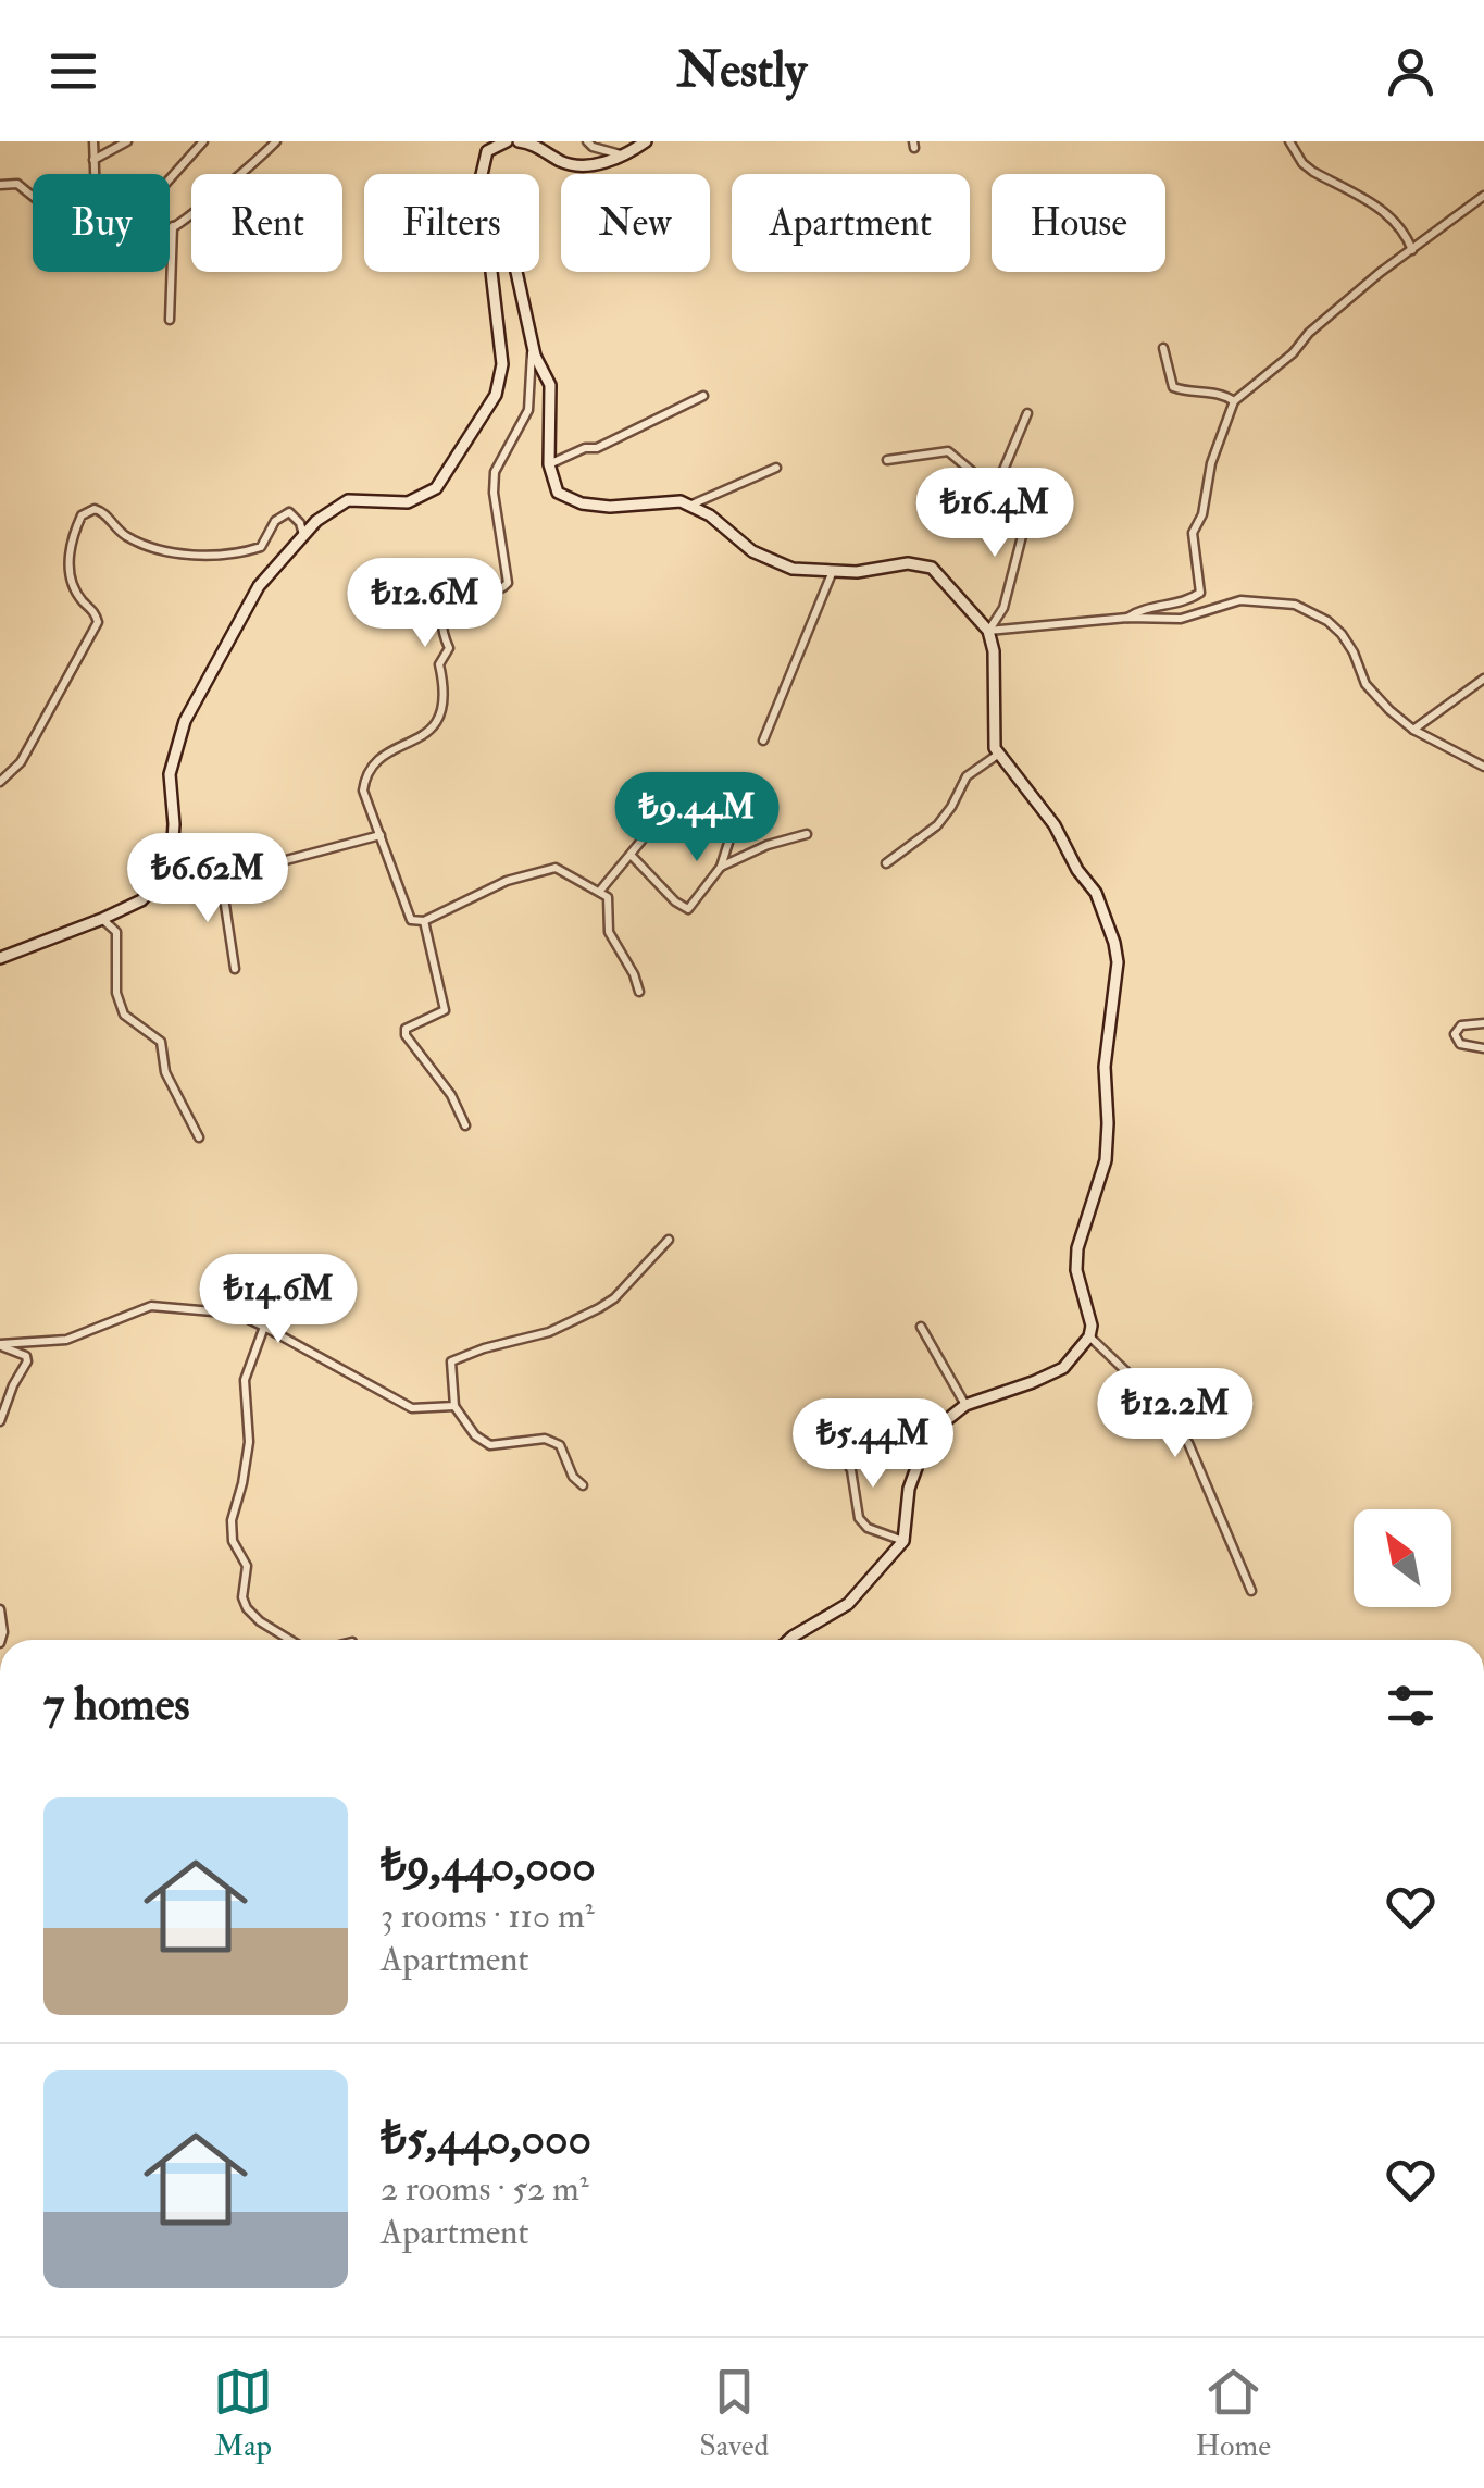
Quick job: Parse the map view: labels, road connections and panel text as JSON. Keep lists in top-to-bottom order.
{
  "north": "top left",
  "page": {
    "header": "Nestly",
    "chip": [
      "Buy",
      "Rent",
      "Filters",
      "New",
      "Apartment",
      "House"
    ],
    "price": [
      "₺16.4M",
      "₺12.6M",
      "₺9.44M",
      "₺6.62M",
      "₺14.6M",
      "₺12.2M",
      "₺5.44M"
    ],
    "heading": "7 homes",
    "list": [
      {
        "name": "₺9,440,000",
        "note": "3 rooms · 110 m² · Apartment"
      },
      {
        "name": "₺5,440,000",
        "note": "2 rooms · 52 m² · Apartment"
      }
    ],
    "tabs": ["Map", "Saved", "Home"]
  }
}
